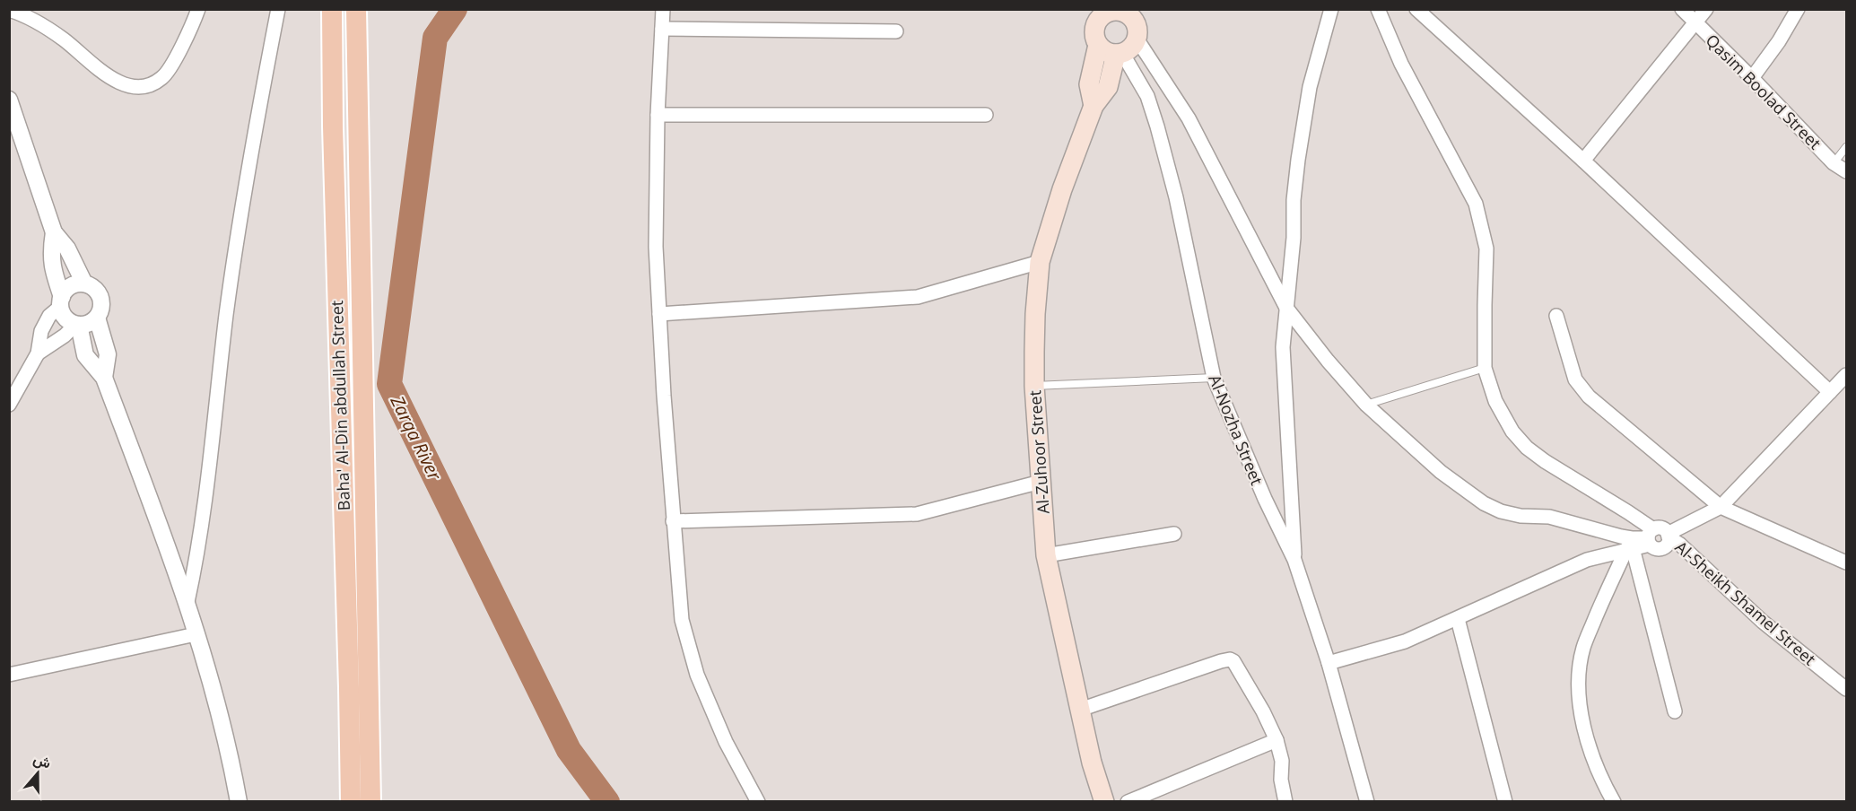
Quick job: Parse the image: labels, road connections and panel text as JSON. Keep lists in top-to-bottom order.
{
  "streets": {
    "main road": ["Baha' Al-Din abdullah Street", "Al-Zuhoor Street"],
    "street": ["Qasim Boolad Street", "Al-Nozha Street", "Al-Sheikh Shamel Street"]
  },
  "crossings": [
    ["Al-Nozha Street", "Al-Zuhoor Street"]
  ],
  "water": ["Zarqa River"],
  "north": "top"
}
